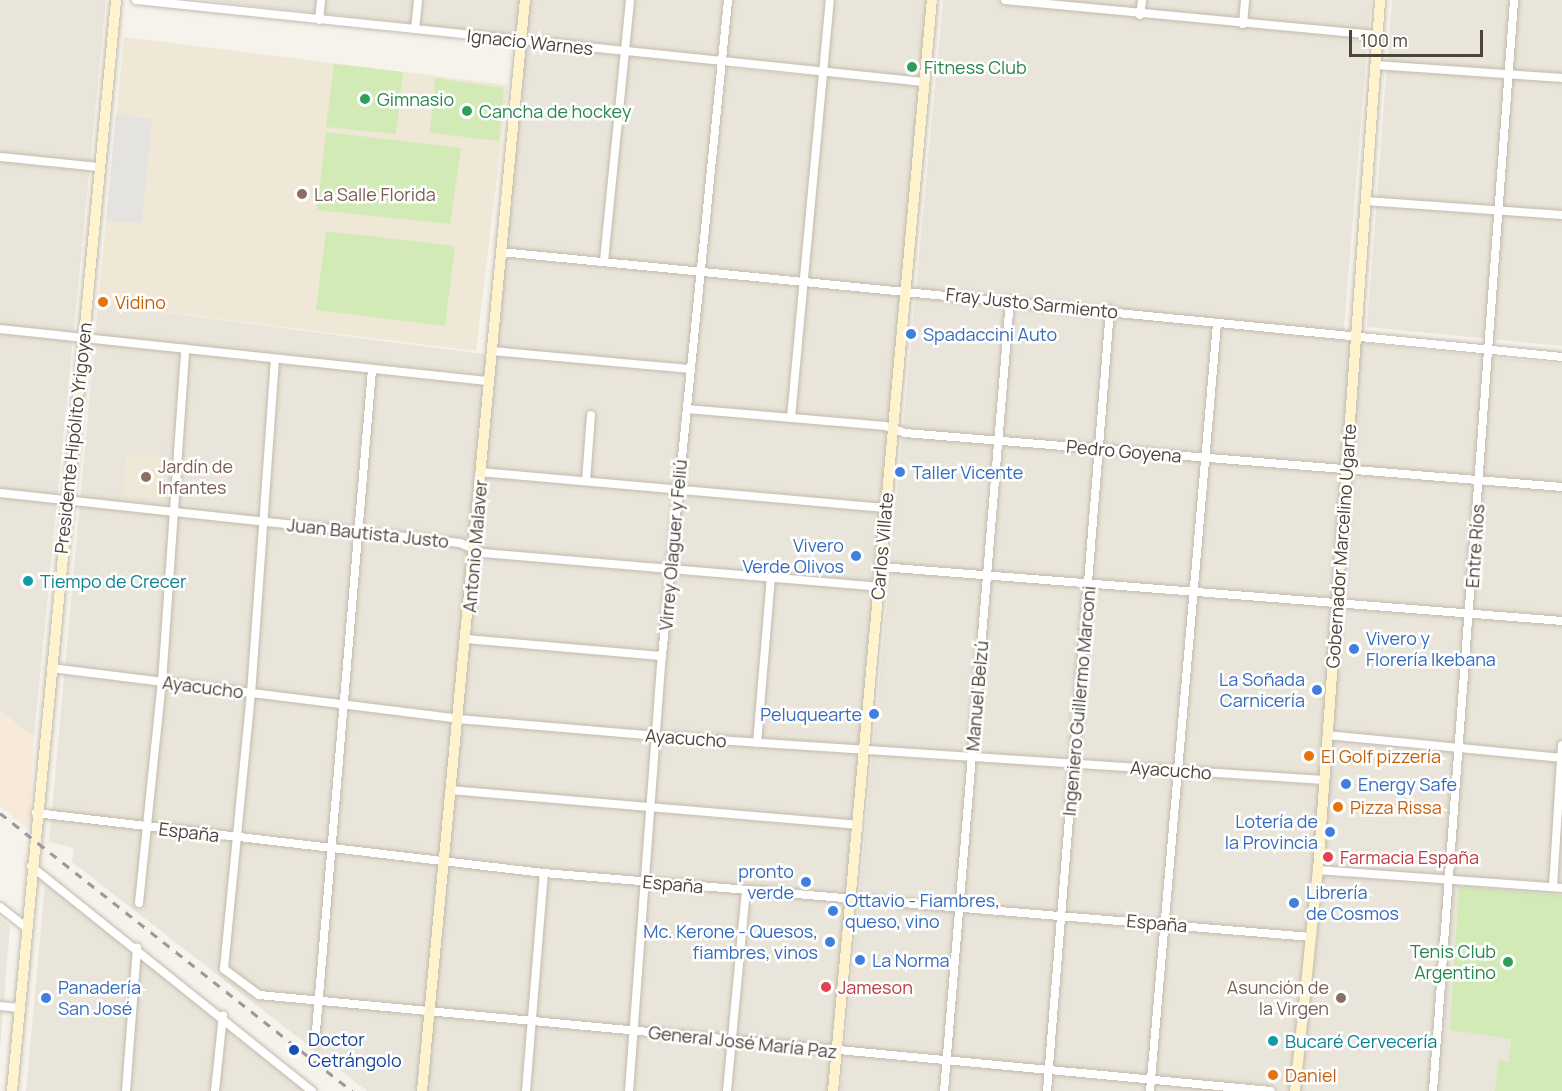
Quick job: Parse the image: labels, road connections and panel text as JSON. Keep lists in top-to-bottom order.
{
  "streets": {
    "street": [
      "Ignacio Warnes",
      "Fray Justo Sarmiento",
      "Presidente Hipólito Yrigoyen",
      "Pedro Goyena",
      "Juan Bautista Justo",
      "Virrey Olaguer y Feliú",
      "Antonio Malaver",
      "Carlos Villate",
      "Gobernador Marcelino Ugarte",
      "Entre Ríos",
      "Ayacucho",
      "Manuel Belzú",
      "Ingeniero Guillermo Marconi",
      "España",
      "General José María Paz"
    ]
  },
  "crossings": [
    ["Ignacio Warnes", "Virrey Olaguer y Feliú"],
    ["Ignacio Warnes", "Antonio Malaver"],
    ["Ignacio Warnes", "Carlos Villate"],
    ["Fray Justo Sarmiento", "Virrey Olaguer y Feliú"],
    ["Fray Justo Sarmiento", "Antonio Malaver"],
    ["Fray Justo Sarmiento", "Carlos Villate"],
    ["Fray Justo Sarmiento", "Gobernador Marcelino Ugarte"],
    ["Fray Justo Sarmiento", "Entre Ríos"],
    ["Fray Justo Sarmiento", "Manuel Belzú"],
    ["Fray Justo Sarmiento", "Ingeniero Guillermo Marconi"],
    ["Presidente Hipólito Yrigoyen", "Juan Bautista Justo"],
    ["Presidente Hipólito Yrigoyen", "Ayacucho"],
    ["Presidente Hipólito Yrigoyen", "España"],
    ["Pedro Goyena", "Virrey Olaguer y Feliú"],
    ["Pedro Goyena", "Carlos Villate"],
    ["Pedro Goyena", "Gobernador Marcelino Ugarte"],
    ["Pedro Goyena", "Entre Ríos"],
    ["Pedro Goyena", "Manuel Belzú"],
    ["Pedro Goyena", "Ingeniero Guillermo Marconi"],
    ["Juan Bautista Justo", "Virrey Olaguer y Feliú"],
    ["Juan Bautista Justo", "Antonio Malaver"],
    ["Juan Bautista Justo", "Carlos Villate"],
    ["Virrey Olaguer y Feliú", "Ayacucho"],
    ["Virrey Olaguer y Feliú", "España"],
    ["Virrey Olaguer y Feliú", "General José María Paz"],
    ["Antonio Malaver", "Ayacucho"],
    ["Antonio Malaver", "España"],
    ["Antonio Malaver", "General José María Paz"],
    ["Carlos Villate", "Ayacucho"],
    ["Carlos Villate", "España"],
    ["Carlos Villate", "General José María Paz"],
    ["Gobernador Marcelino Ugarte", "Ayacucho"],
    ["Gobernador Marcelino Ugarte", "España"],
    ["Ayacucho", "Manuel Belzú"],
    ["Ayacucho", "Ingeniero Guillermo Marconi"],
    ["Manuel Belzú", "España"],
    ["Manuel Belzú", "General José María Paz"],
    ["Ingeniero Guillermo Marconi", "España"],
    ["Ingeniero Guillermo Marconi", "General José María Paz"],
    ["España", "General José María Paz"]
  ],
  "places": [
    "Fitness Club",
    "Gimnasio",
    "Cancha de hockey",
    "La Salle Florida",
    "Vidino",
    "Spadaccini Auto",
    "Taller Vicente",
    "Jardín de Infantes",
    "Vivero Verde Olivos",
    "Tiempo de Crecer",
    "Vivero y Florería Ikebana",
    "La Soñada Carnicería",
    "Peluquearte",
    "El Golf pizzería",
    "Energy Safe",
    "Pizza Rissa",
    "Lotería de la Provincia",
    "Farmacia España",
    "pronto verde",
    "Librería de Cosmos",
    "Ottavio - Fiambres, queso, vino",
    "Mc. Kerone - Quesos, fiambres, vinos",
    "La Norma",
    "Tenis Club Argentino",
    "Jameson",
    "Panadería San José",
    "Asunción de la Virgen",
    "Bucaré Cervecería",
    "Doctor Cetrángolo",
    "Daniel"
  ],
  "scale_bar": "100 m"
}
